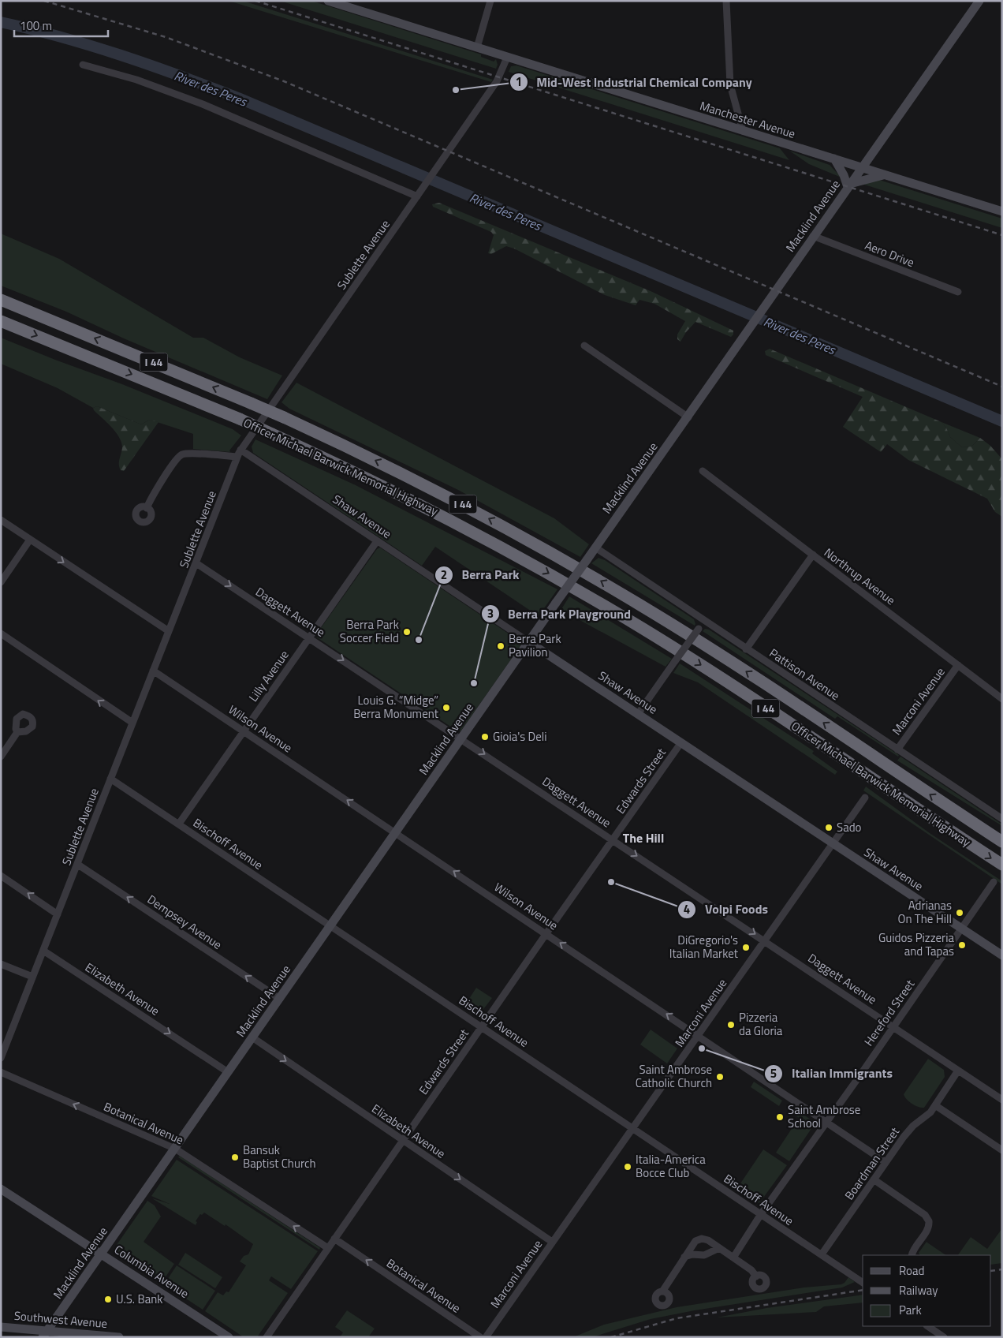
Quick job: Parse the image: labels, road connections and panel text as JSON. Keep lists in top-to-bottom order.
{
  "streets": {
    "highway": ["I 44", "Officer Michael Barwick Memorial Highway"],
    "street": [
      "Manchester Avenue",
      "Macklind Avenue",
      "Aero Drive",
      "Sublette Avenue",
      "Shaw Avenue",
      "Northrup Avenue",
      "Daggett Avenue",
      "Pattison Avenue",
      "Lilly Avenue",
      "Marconi Avenue",
      "Wilson Avenue",
      "Edwards Street",
      "Bischoff Avenue",
      "Dempsey Avenue",
      "Elizabeth Avenue",
      "Hereford Street",
      "Botanical Avenue",
      "Boardman Street",
      "Columbia Avenue",
      "Southwest Avenue"
    ]
  },
  "crossings": [
    ["Manchester Avenue", "Macklind Avenue"],
    ["Manchester Avenue", "Sublette Avenue"],
    ["Macklind Avenue", "Aero Drive"],
    ["Macklind Avenue", "Shaw Avenue"],
    ["Macklind Avenue", "Daggett Avenue"],
    ["Macklind Avenue", "Pattison Avenue"],
    ["Macklind Avenue", "Wilson Avenue"],
    ["Macklind Avenue", "Bischoff Avenue"],
    ["Macklind Avenue", "Dempsey Avenue"],
    ["Macklind Avenue", "Elizabeth Avenue"],
    ["Macklind Avenue", "Botanical Avenue"],
    ["Macklind Avenue", "Columbia Avenue"],
    ["Macklind Avenue", "Southwest Avenue"],
    ["Sublette Avenue", "Shaw Avenue"],
    ["Sublette Avenue", "Daggett Avenue"],
    ["Sublette Avenue", "Wilson Avenue"],
    ["Sublette Avenue", "Bischoff Avenue"],
    ["Sublette Avenue", "Dempsey Avenue"],
    ["Sublette Avenue", "Elizabeth Avenue"],
    ["Shaw Avenue", "Lilly Avenue"],
    ["Shaw Avenue", "Marconi Avenue"],
    ["Shaw Avenue", "Edwards Street"],
    ["Shaw Avenue", "Hereford Street"],
    ["Northrup Avenue", "Marconi Avenue"],
    ["Daggett Avenue", "Lilly Avenue"],
    ["Daggett Avenue", "Marconi Avenue"],
    ["Daggett Avenue", "Edwards Street"],
    ["Daggett Avenue", "Hereford Street"],
    ["Daggett Avenue", "Boardman Street"],
    ["Pattison Avenue", "Marconi Avenue"],
    ["Lilly Avenue", "Wilson Avenue"],
    ["Lilly Avenue", "Bischoff Avenue"],
    ["Marconi Avenue", "Wilson Avenue"],
    ["Marconi Avenue", "Bischoff Avenue"],
    ["Marconi Avenue", "Elizabeth Avenue"],
    ["Wilson Avenue", "Edwards Street"],
    ["Wilson Avenue", "Hereford Street"],
    ["Wilson Avenue", "Boardman Street"],
    ["Edwards Street", "Bischoff Avenue"],
    ["Edwards Street", "Elizabeth Avenue"],
    ["Edwards Street", "Botanical Avenue"],
    ["Bischoff Avenue", "Hereford Street"],
    ["Bischoff Avenue", "Boardman Street"]
  ],
  "one_way": [
    "Daggett Avenue",
    "Wilson Avenue",
    "Dempsey Avenue",
    "Elizabeth Avenue",
    "Botanical Avenue"
  ],
  "districts": ["The Hill"],
  "water": ["River des Peres"],
  "places": [
    "Mid-West Industrial Chemical Company",
    "Berra Park Soccer Field",
    "Berra Park",
    "Berra Park Pavilion",
    "Berra Park Playground",
    "Louis G. “Midge” Berra Monument",
    "Gioia's Deli",
    "Sado",
    "Volpi Foods",
    "Adrianas On The Hill",
    "Guidos Pizzeria and Tapas",
    "DiGregorio's Italian Market",
    "Pizzeria da Gloria",
    "Italian Immigrants",
    "Saint Ambrose Catholic Church",
    "Saint Ambrose School",
    "Bansuk Baptist Church",
    "Italia-America Bocce Club",
    "U.S. Bank"
  ],
  "legend": ["Road", "Railway", "Park"],
  "scale_bar": "100 m"
}
